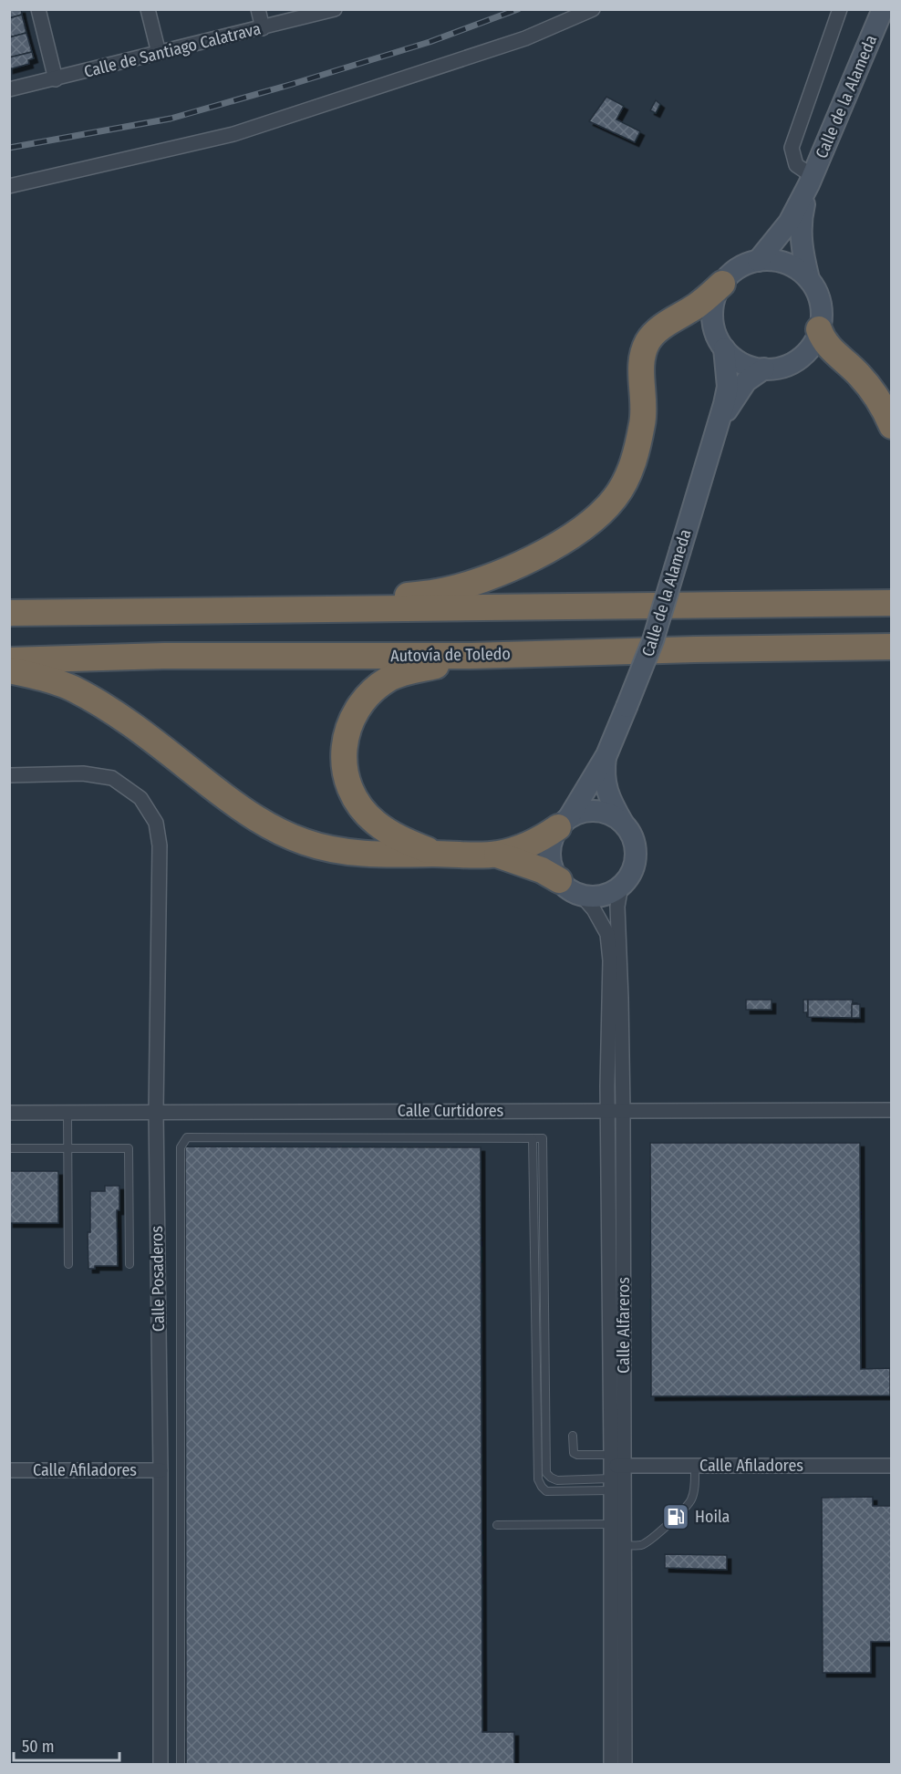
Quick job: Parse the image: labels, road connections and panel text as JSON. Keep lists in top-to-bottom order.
{
  "streets": {
    "highway": ["Autovía de Toledo"],
    "street": [
      "Calle de Santiago Calatrava",
      "Calle de la Alameda",
      "Calle Curtidores",
      "Calle Posaderos",
      "Calle Alfareros",
      "Calle Afiladores"
    ]
  },
  "crossings": [
    ["Calle de la Alameda", "Calle Alfareros"],
    ["Calle Curtidores", "Calle Posaderos"],
    ["Calle Curtidores", "Calle Alfareros"],
    ["Calle Posaderos", "Calle Afiladores"],
    ["Calle Alfareros", "Calle Afiladores"]
  ],
  "places": {
    "fuel station": ["Hoila"]
  },
  "scale_bar": "50 m"
}
